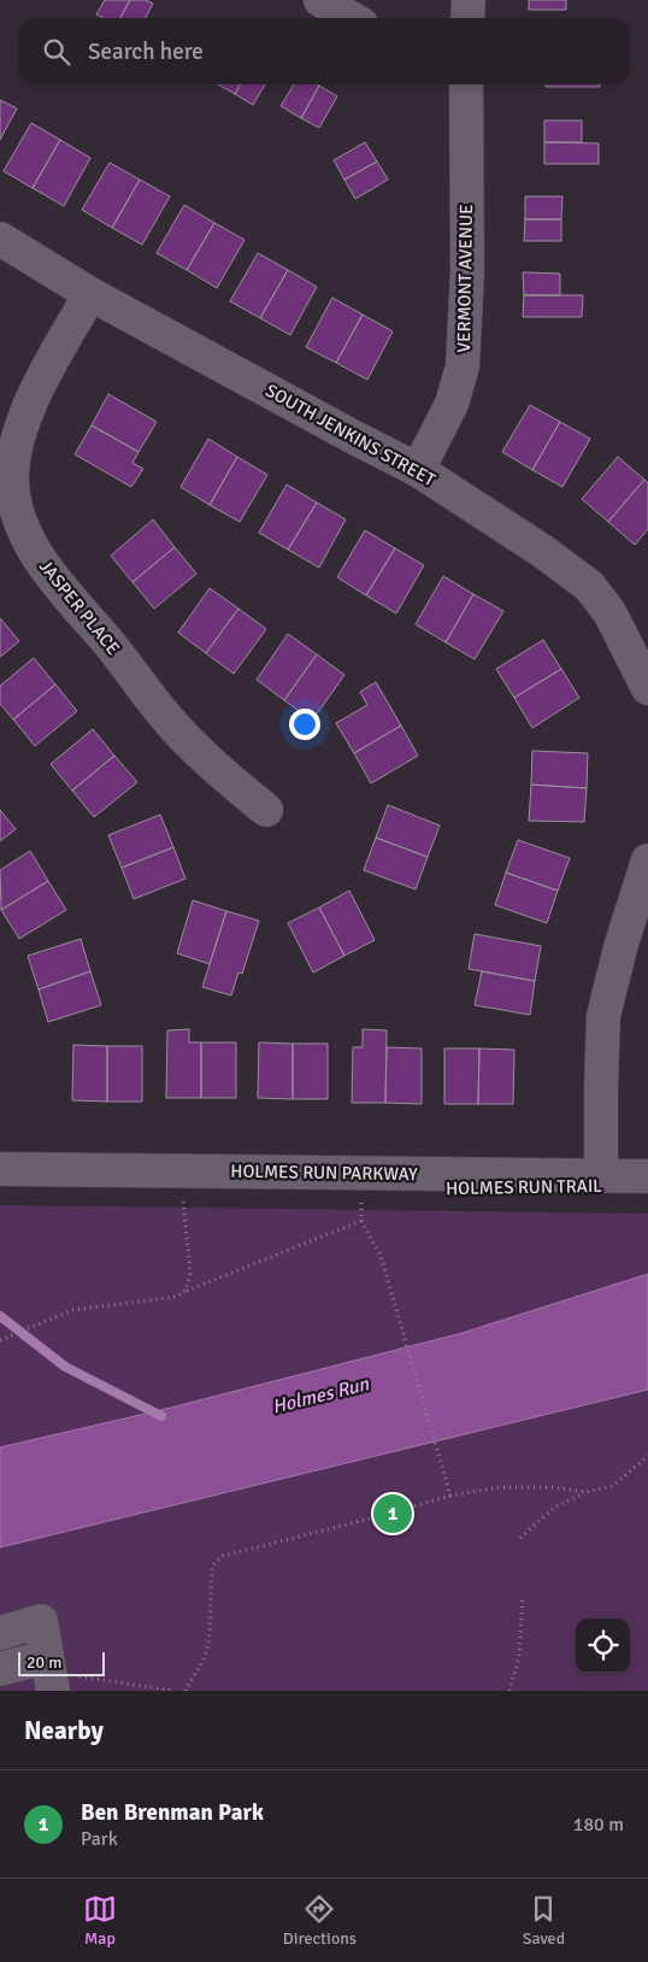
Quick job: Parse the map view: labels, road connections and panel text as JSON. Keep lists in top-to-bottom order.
{
  "streets": {
    "street": [
      "VERMONT AVENUE",
      "SOUTH JENKINS STREET",
      "JASPER PLACE",
      "HOLMES RUN PARKWAY"
    ]
  },
  "crossings": [
    ["VERMONT AVENUE", "SOUTH JENKINS STREET"],
    ["SOUTH JENKINS STREET", "JASPER PLACE"]
  ],
  "water": ["Holmes Run"],
  "scale_bar": "20 m",
  "page": {
    "search": "Search here",
    "pins": "1",
    "scale": "20 m",
    "heading": "Nearby",
    "list": [
      {
        "mark": "1",
        "name": "Ben Brenman Park",
        "note": "Park",
        "value": "180 m"
      }
    ],
    "nav": ["Map", "Directions", "Saved"]
  }
}
